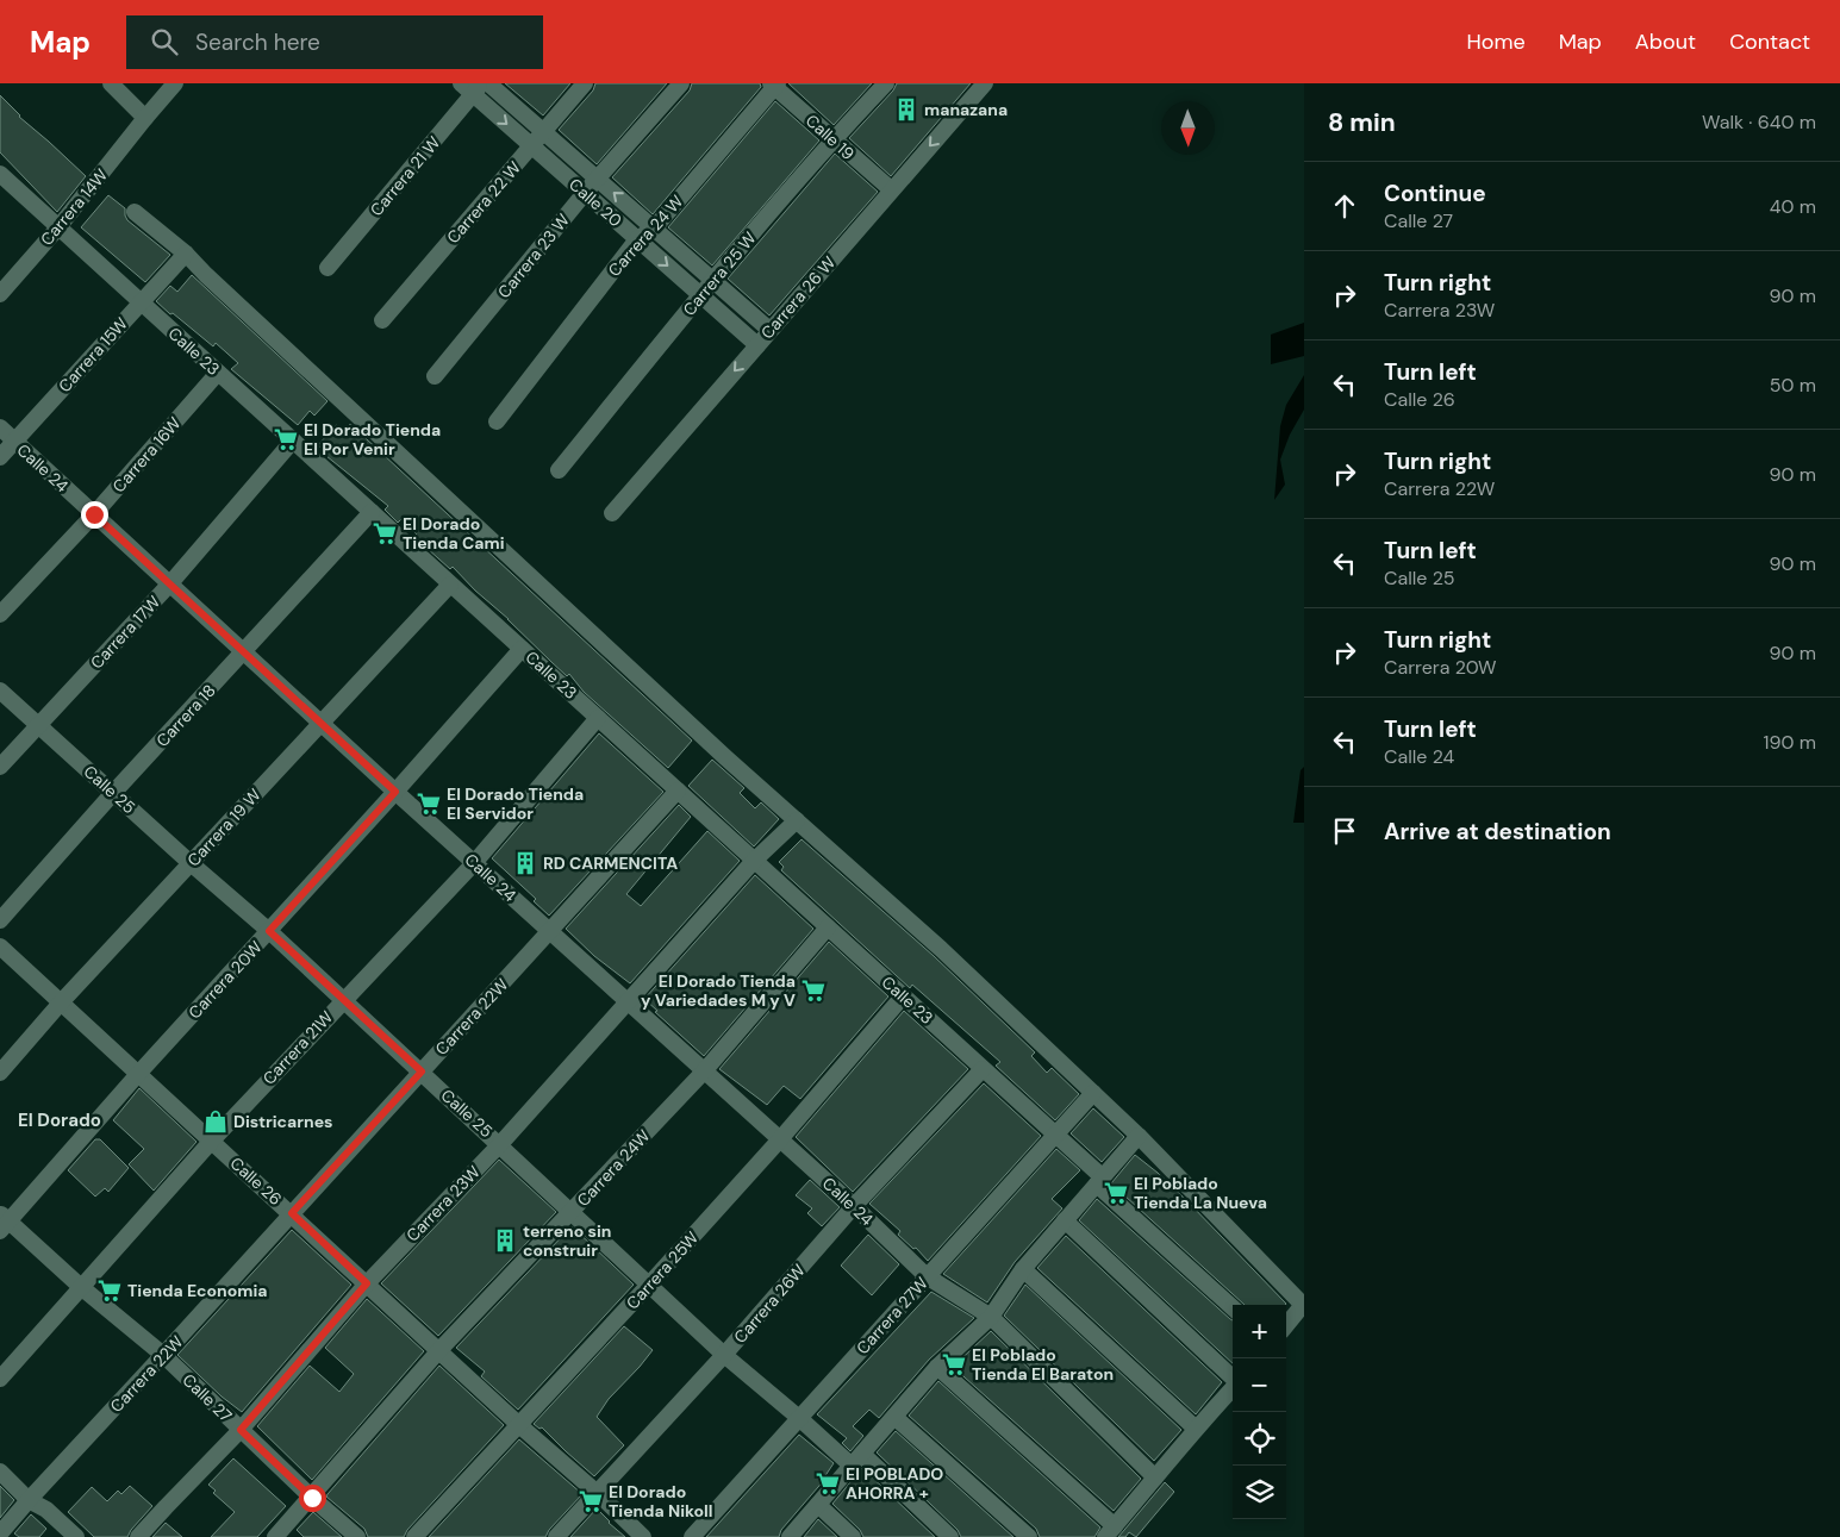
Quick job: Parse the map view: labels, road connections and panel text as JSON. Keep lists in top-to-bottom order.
{
  "streets": {
    "street": [
      "Calle 19",
      "Carrera 21 W",
      "Carrera 22 W",
      "Calle 20",
      "Carrera 14W",
      "Carrera 24 W",
      "Carrera 23 W",
      "Carrera 25 W",
      "Carrera 26 W",
      "Calle 23",
      "Carrera 15W",
      "Carrera 16W",
      "Calle 24",
      "Carrera 17W",
      "Carrera 18",
      "Calle 25",
      "Carrera 19 W",
      "Carrera 20W",
      "Carrera 22W",
      "Carrera 21W",
      "Carrera 24W",
      "Calle 26",
      "Carrera 23W",
      "Carrera 25W",
      "Carrera 26W",
      "Carrera 27W",
      "Calle 27"
    ]
  },
  "crossings": [
    ["Calle 19", "Carrera 24 W"],
    ["Calle 19", "Carrera 25 W"],
    ["Calle 19", "Carrera 26 W"],
    ["Carrera 21 W", "Calle 20"],
    ["Carrera 22 W", "Calle 20"],
    ["Calle 20", "Carrera 24 W"],
    ["Calle 20", "Carrera 23 W"],
    ["Calle 20", "Carrera 25 W"],
    ["Calle 20", "Carrera 26 W"],
    ["Carrera 14W", "Calle 23"],
    ["Calle 23", "Carrera 15W"],
    ["Calle 23", "Carrera 16W"],
    ["Calle 23", "Carrera 17W"],
    ["Calle 23", "Carrera 18"],
    ["Calle 23", "Carrera 19 W"],
    ["Calle 23", "Carrera 20W"],
    ["Calle 23", "Carrera 22W"],
    ["Calle 23", "Carrera 21W"],
    ["Calle 23", "Carrera 24W"],
    ["Calle 23", "Carrera 23W"],
    ["Calle 23", "Carrera 25W"],
    ["Calle 23", "Carrera 26W"],
    ["Calle 23", "Carrera 27W"],
    ["Carrera 15W", "Calle 24"],
    ["Carrera 16W", "Calle 24"],
    ["Calle 24", "Carrera 17W"],
    ["Calle 24", "Carrera 18"],
    ["Calle 24", "Carrera 19 W"],
    ["Calle 24", "Carrera 20W"],
    ["Calle 24", "Carrera 22W"],
    ["Calle 24", "Carrera 21W"],
    ["Calle 24", "Carrera 24W"],
    ["Calle 24", "Carrera 23W"],
    ["Calle 24", "Carrera 25W"],
    ["Calle 24", "Carrera 26W"],
    ["Calle 24", "Carrera 27W"],
    ["Carrera 17W", "Calle 25"],
    ["Carrera 18", "Calle 25"],
    ["Calle 25", "Carrera 19 W"],
    ["Calle 25", "Carrera 20W"],
    ["Calle 25", "Carrera 22W"],
    ["Calle 25", "Carrera 21W"],
    ["Calle 25", "Carrera 24W"],
    ["Calle 25", "Carrera 23W"],
    ["Calle 25", "Carrera 25W"],
    ["Calle 25", "Carrera 26W"],
    ["Calle 25", "Carrera 27W"],
    ["Carrera 19 W", "Calle 26"],
    ["Carrera 20W", "Calle 26"],
    ["Carrera 20W", "Calle 27"],
    ["Carrera 22W", "Calle 26"],
    ["Carrera 22W", "Calle 27"],
    ["Carrera 21W", "Calle 26"],
    ["Carrera 21W", "Calle 27"],
    ["Carrera 24W", "Calle 26"],
    ["Carrera 24W", "Calle 27"],
    ["Calle 26", "Carrera 23W"],
    ["Calle 26", "Carrera 25W"],
    ["Calle 26", "Carrera 26W"],
    ["Carrera 23W", "Calle 27"]
  ],
  "one_way": ["Carrera 26 W"],
  "districts": ["El Dorado"],
  "places": {
    "building": ["manazana", "RD CARMENCITA", "terreno sin construir"],
    "supermarket": [
      "El Dorado Tienda El Por Venir",
      "El Dorado Tienda Cami",
      "El Dorado Tienda El Servidor",
      "El Dorado Tienda y Variedades M y V",
      "El Poblado Tienda La Nueva",
      "Tienda Economia",
      "El Poblado Tienda El Baraton",
      "El POBLADO AHORRA +",
      "El Dorado Tienda Nikoll"
    ],
    "shop": ["Districarnes"]
  },
  "north": "bottom",
  "page": {
    "header": "Map",
    "search": "Search here",
    "nav": [
      "Home",
      "Map",
      "About",
      "Contact"
    ],
    "heading": ["8 min", "Walk · 640 m"],
    "list": [
      ["Continue", "Calle 27", "40 m"],
      ["Turn right", "Carrera 23W", "90 m"],
      ["Turn left", "Calle 26", "50 m"],
      ["Turn right", "Carrera 22W", "90 m"],
      ["Turn left", "Calle 25", "90 m"],
      ["Turn right", "Carrera 20W", "90 m"],
      ["Turn left", "Calle 24", "190 m"],
      "Arrive at destination"
    ],
    "map_buttons": ["+", "−"]
  }
}
